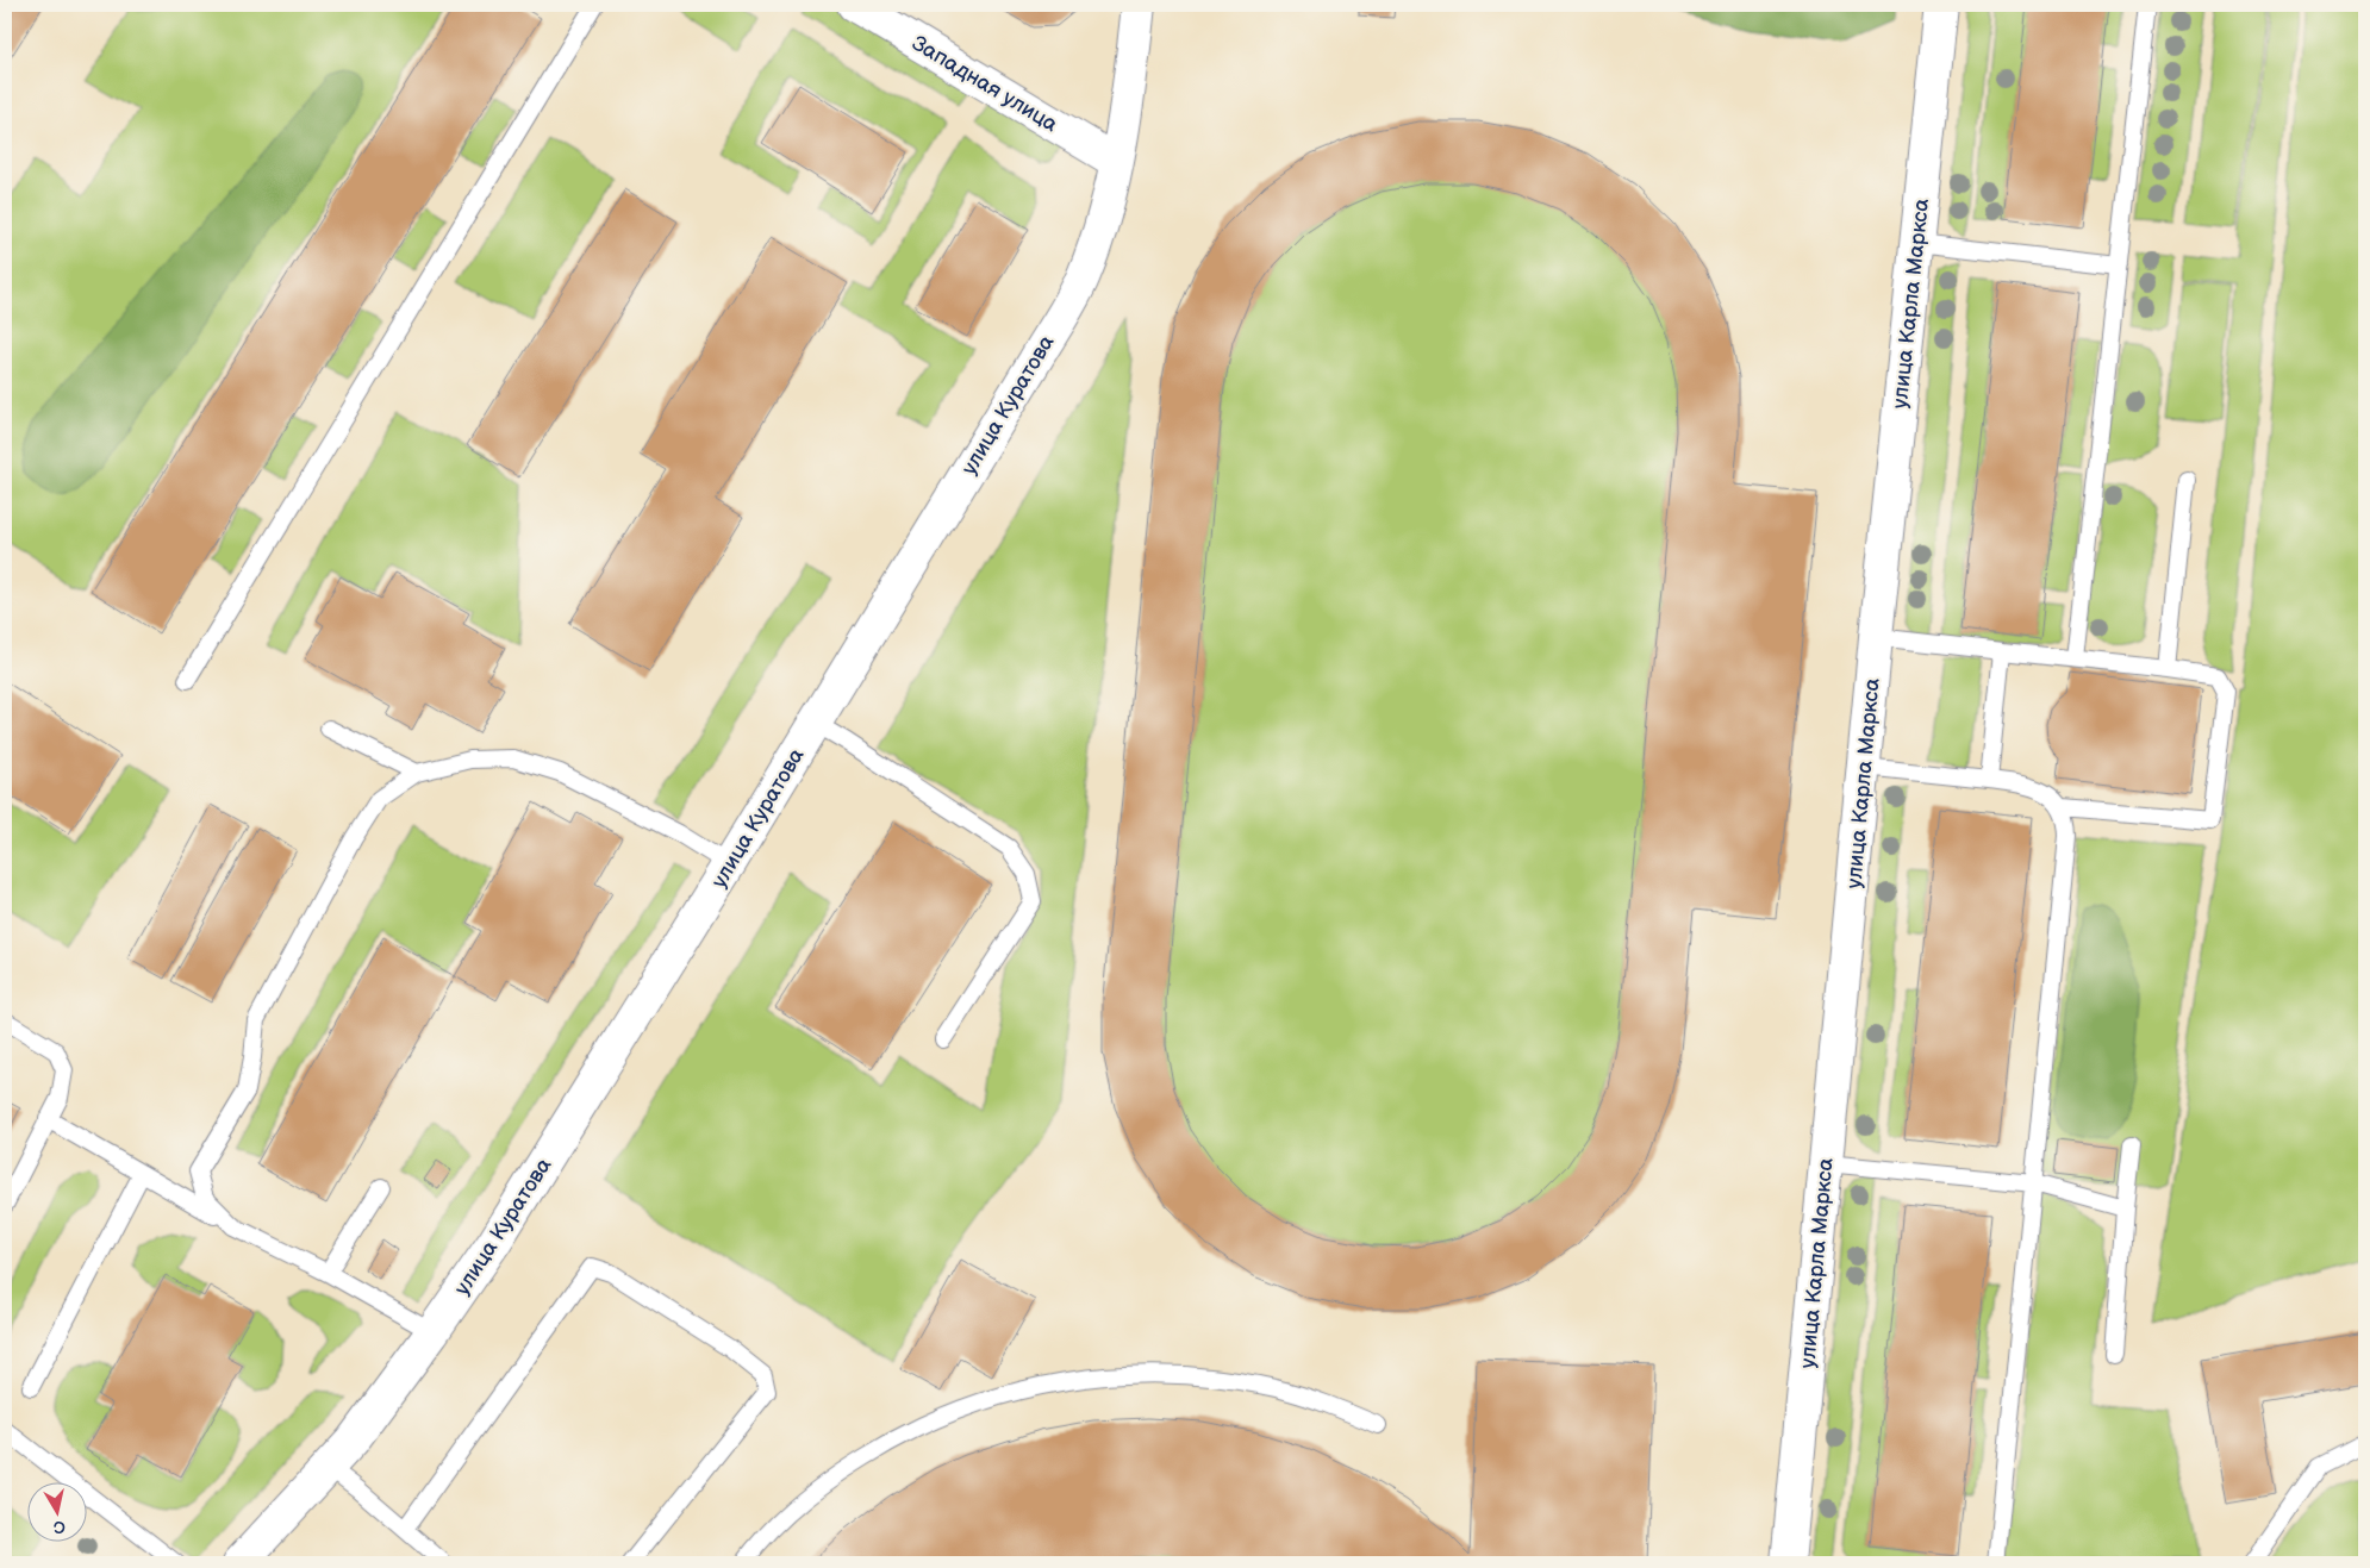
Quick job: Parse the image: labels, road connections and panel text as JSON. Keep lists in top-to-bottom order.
{
  "streets": {
    "street": ["Западная улица", "улица Карла Маркса", "улица Куратова"]
  },
  "crossings": [
    ["Западная улица", "улица Куратова"]
  ],
  "north": "bottom"
}
